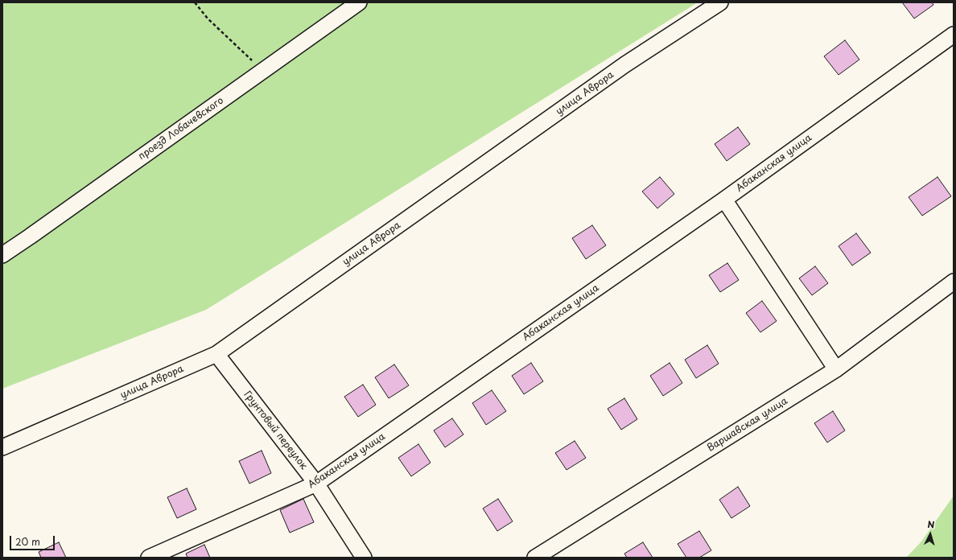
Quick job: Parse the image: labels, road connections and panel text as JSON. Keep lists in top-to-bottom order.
{
  "streets": {
    "street": [
      "улица Аврора",
      "проезд Лобачевского",
      "Абаканская улица",
      "Варшавская улица",
      "Грунтовый переулок"
    ]
  },
  "crossings": [
    ["улица Аврора", "Грунтовый переулок"],
    ["Абаканская улица", "Грунтовый переулок"]
  ],
  "scale_bar": "20 m",
  "north": "top"
}
